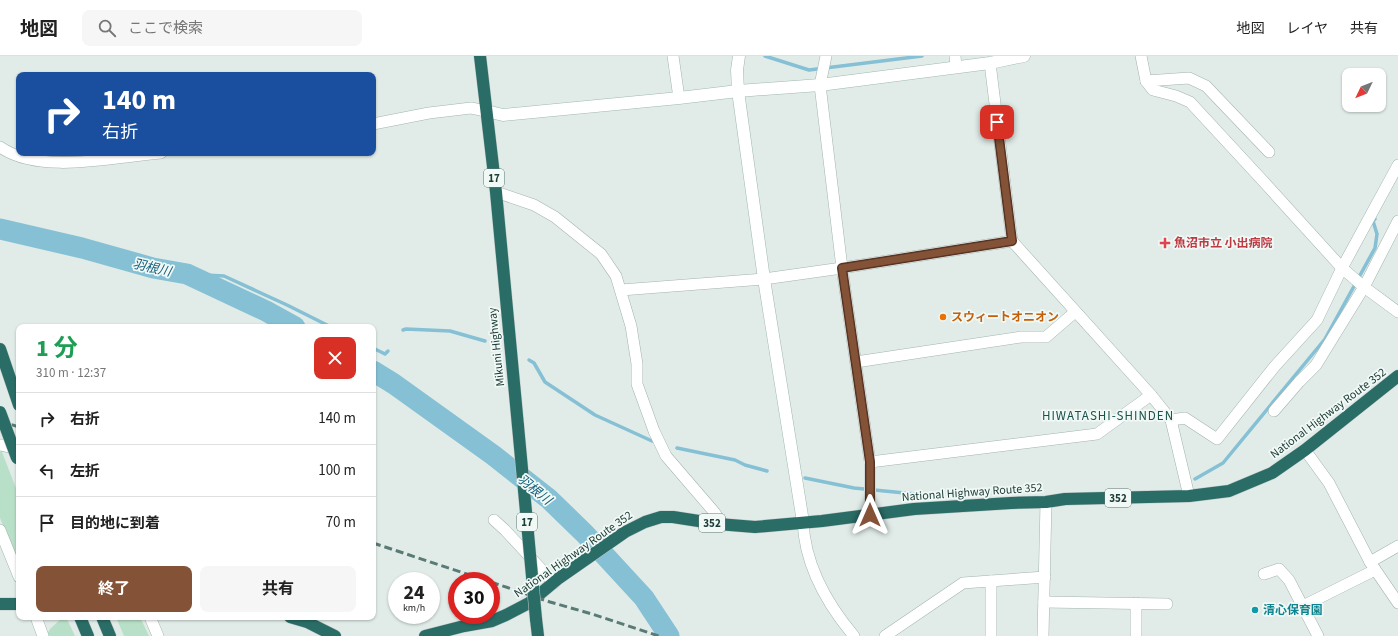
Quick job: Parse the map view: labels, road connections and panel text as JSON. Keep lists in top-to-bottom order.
{
  "streets": {
    "highway": [
      "17",
      "Mikuni Highway",
      "National Highway Route 352",
      "352"
    ]
  },
  "districts": ["HIWATASHI-SHINDEN"],
  "water": ["羽根川"],
  "places": {
    "health": ["魚沼市立 小出病院"],
    "other": ["スウィートオニオン", "清心保育園"]
  },
  "north": "bottom left",
  "page": {
    "header": "地図",
    "search": "ここで検索",
    "nav": ["地図", "レイヤ", "共有"],
    "turn": ["140 m", "右折"],
    "heading": ["1 分", "310 m · 12:37"],
    "list": [
      {
        "name": "右折",
        "value": "140 m"
      },
      {
        "name": "左折",
        "value": "100 m"
      },
      {
        "name": "目的地に到着",
        "value": "70 m"
      }
    ],
    "buttons": ["終了", "共有"],
    "speed": "24 km/h",
    "limit": "30"
  }
}
